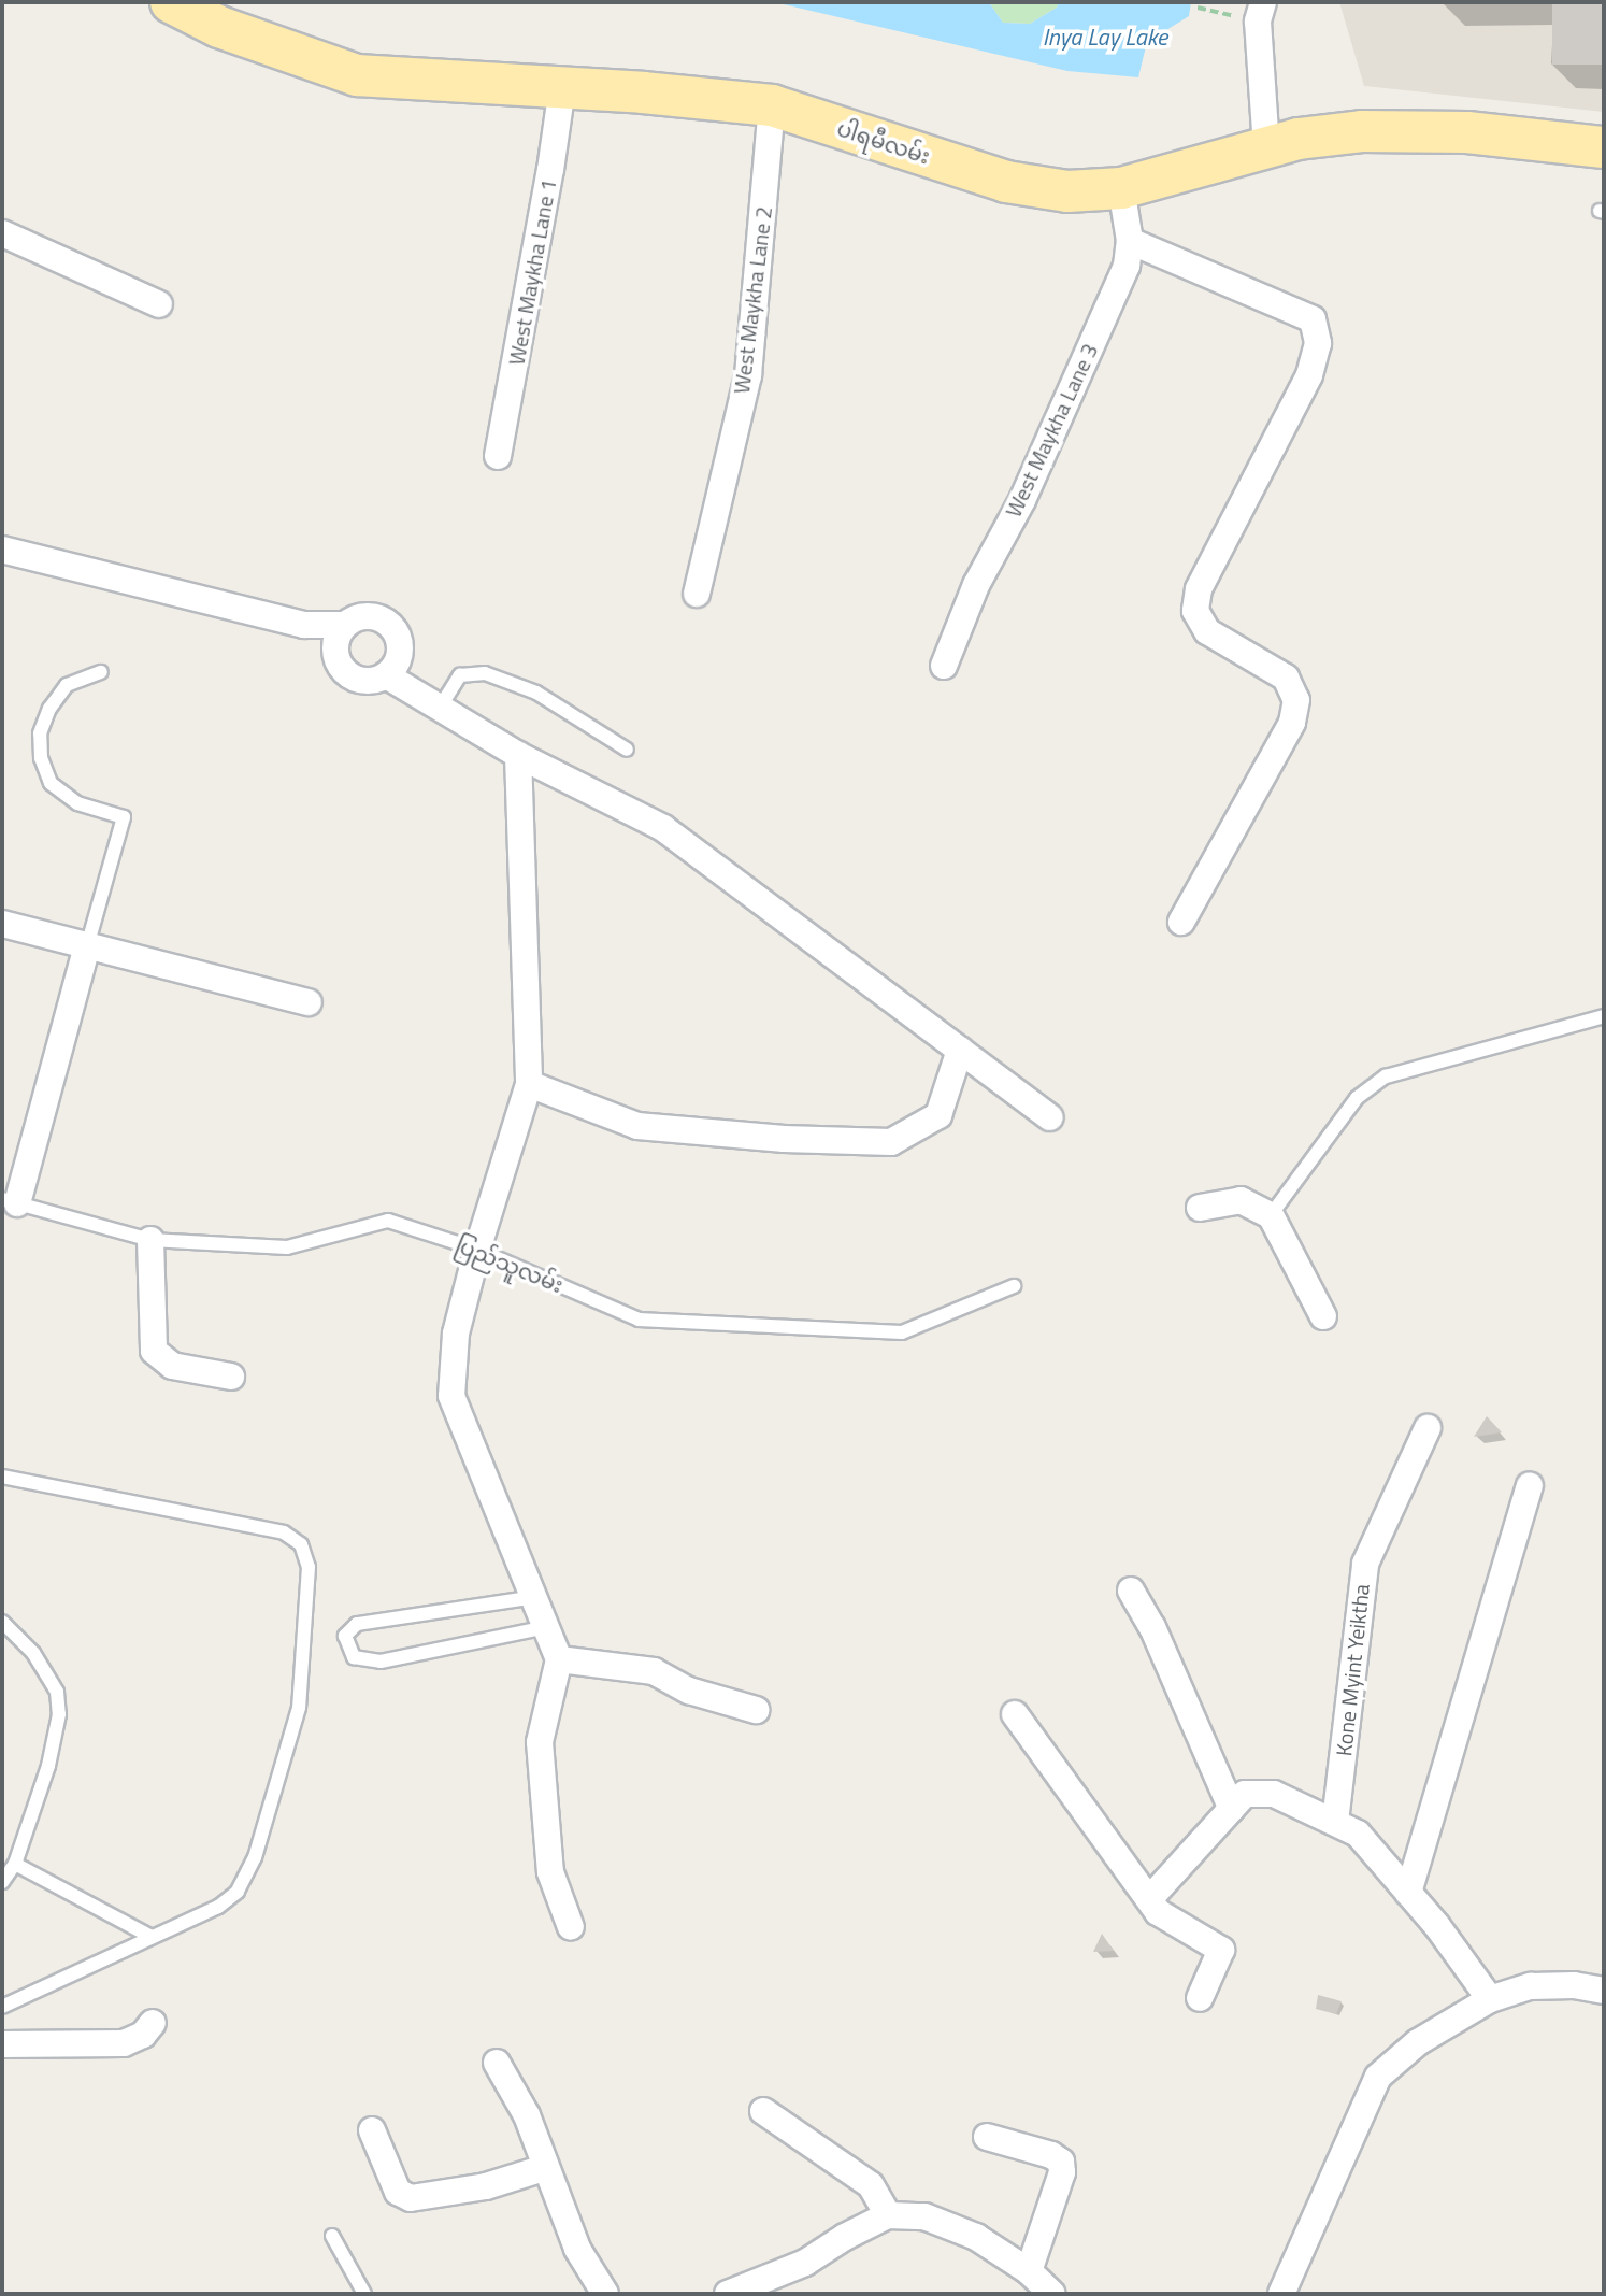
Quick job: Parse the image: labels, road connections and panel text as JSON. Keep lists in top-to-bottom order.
{
  "streets": {
    "main road": ["ပါရမီလမ်း"],
    "street": [
      "West Maykha Lane 1",
      "West Maykha Lane 2",
      "West Maykha Lane 3",
      "Kone Myint Yeiktha"
    ],
    "lane": ["ပြည်သူလမ်း"]
  },
  "crossings": [
    ["ပါရမီလမ်း", "West Maykha Lane 1"],
    ["ပါရမီလမ်း", "West Maykha Lane 2"],
    ["ပါရမီလမ်း", "West Maykha Lane 3"]
  ],
  "water": ["Inya Lay Lake"]
}
